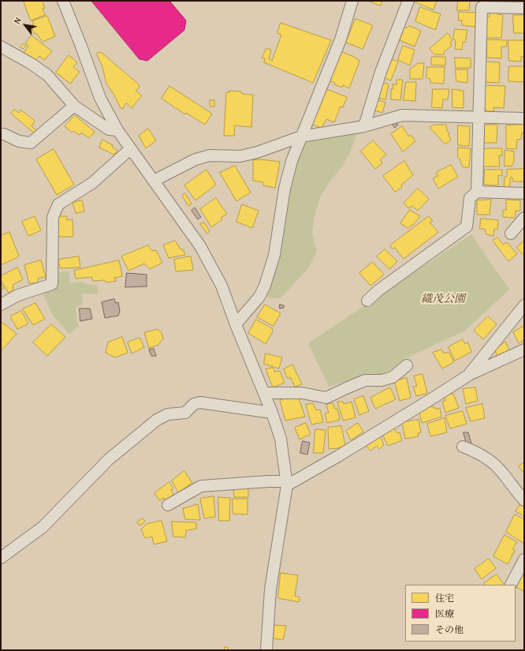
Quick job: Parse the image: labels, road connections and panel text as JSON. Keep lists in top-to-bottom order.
{
  "parks": ["織茂公園"],
  "legend": ["住宅", "医療", "その他"],
  "north": "top left"
}
